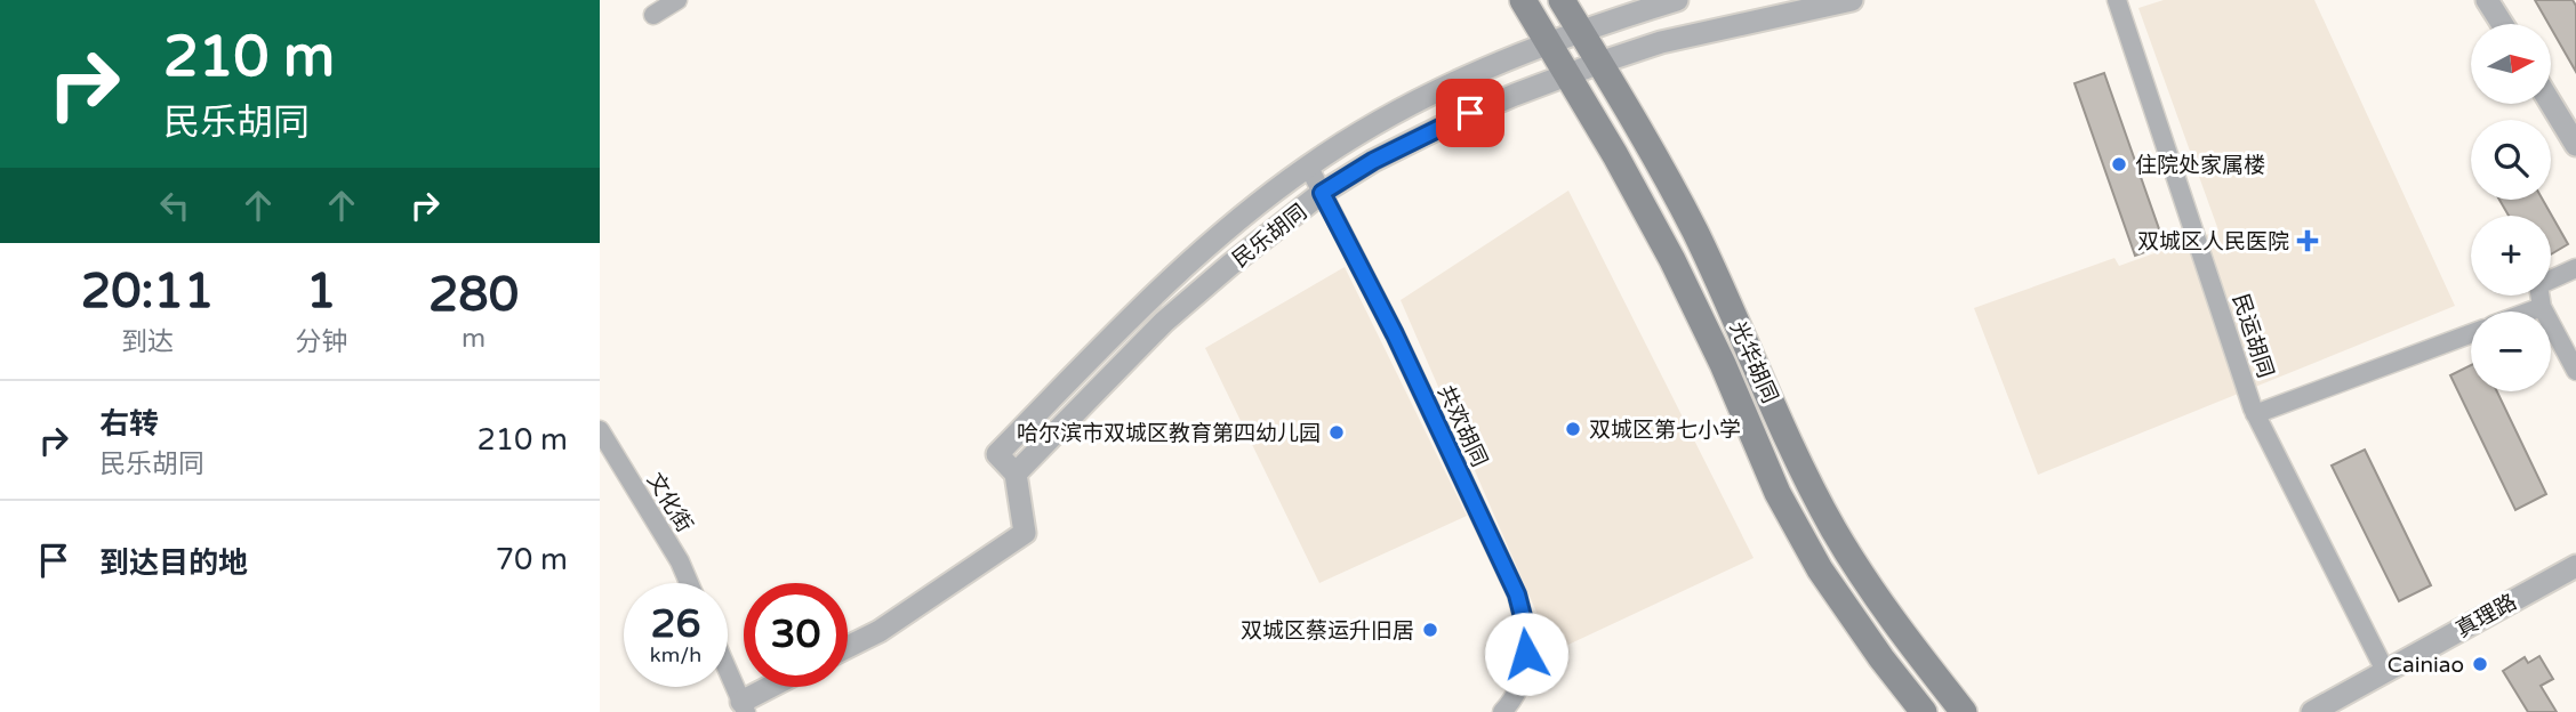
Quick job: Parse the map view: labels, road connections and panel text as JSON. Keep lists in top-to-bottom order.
{
  "streets": {
    "main road": ["光华胡同"],
    "street": [
      "民乐胡同",
      "民运胡同",
      "共欢胡同",
      "文化街",
      "真理路"
    ]
  },
  "crossings": [
    ["民乐胡同", "光华胡同"],
    ["民乐胡同", "共欢胡同"],
    ["民运胡同", "真理路"]
  ],
  "places": {
    "other": [
      "住院处家属楼",
      "双城区第七小学",
      "哈尔滨市双城区教育第四幼儿园",
      "双城区蔡运升旧居",
      "Cainiao"
    ],
    "health": ["双城区人民医院"]
  },
  "north": "right",
  "page": {
    "turn": ["210 m", "民乐胡同"],
    "map_buttons": ["+", "−"],
    "eta": [
      "20:11",
      "到达",
      "1",
      "分钟",
      "280",
      "m"
    ],
    "list": [
      {
        "name": "右转",
        "note": "民乐胡同",
        "value": "210 m"
      },
      {
        "name": "到达目的地",
        "value": "70 m"
      }
    ],
    "speed": "26 km/h",
    "limit": "30"
  }
}
